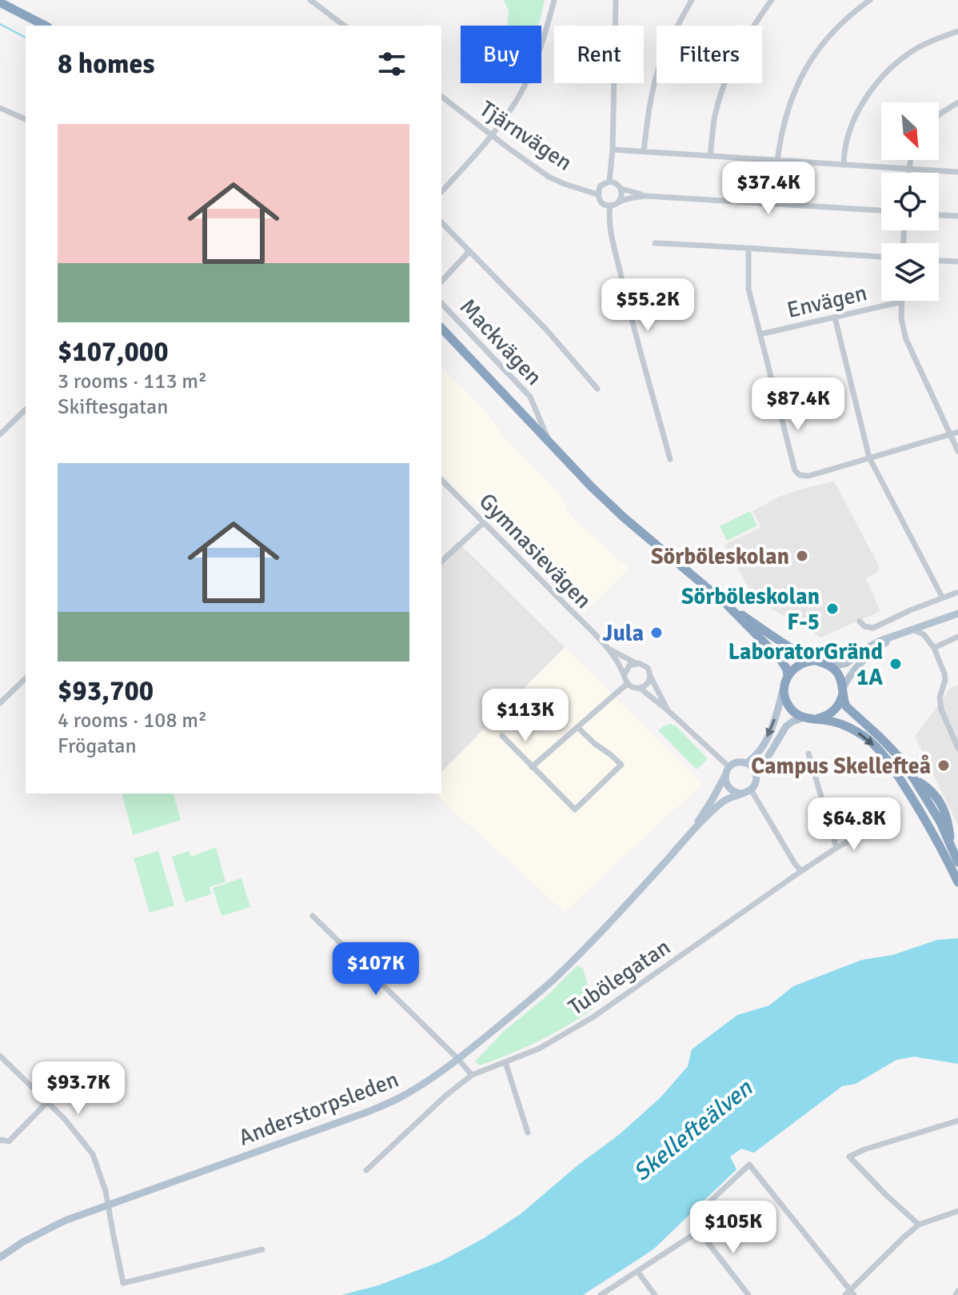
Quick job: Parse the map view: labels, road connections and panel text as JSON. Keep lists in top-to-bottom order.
{
  "streets": {
    "main road": ["Anderstorpsleden"],
    "street": [
      "Tjärnvägen",
      "Envägen",
      "Mackvägen",
      "Gymnasievägen",
      "Tubölegatan"
    ]
  },
  "water": ["Skellefteälven"],
  "places": [
    "Sörböleskolan",
    "Sörböleskolan F-5",
    "Jula",
    "LaboratorGränd 1A",
    "Campus Skellefteå"
  ],
  "north": "bottom right",
  "page": {
    "chip": ["Buy", "Rent", "Filters"],
    "heading": "8 homes",
    "list": [
      {
        "name": "$107,000",
        "note": "3 rooms · 113 m² · Skiftesgatan"
      },
      {
        "name": "$93,700",
        "note": "4 rooms · 108 m² · Frögatan"
      }
    ],
    "price": [
      "$37.4K",
      "$55.2K",
      "$87.4K",
      "$113K",
      "$64.8K",
      "$107K",
      "$93.7K",
      "$105K"
    ]
  }
}
